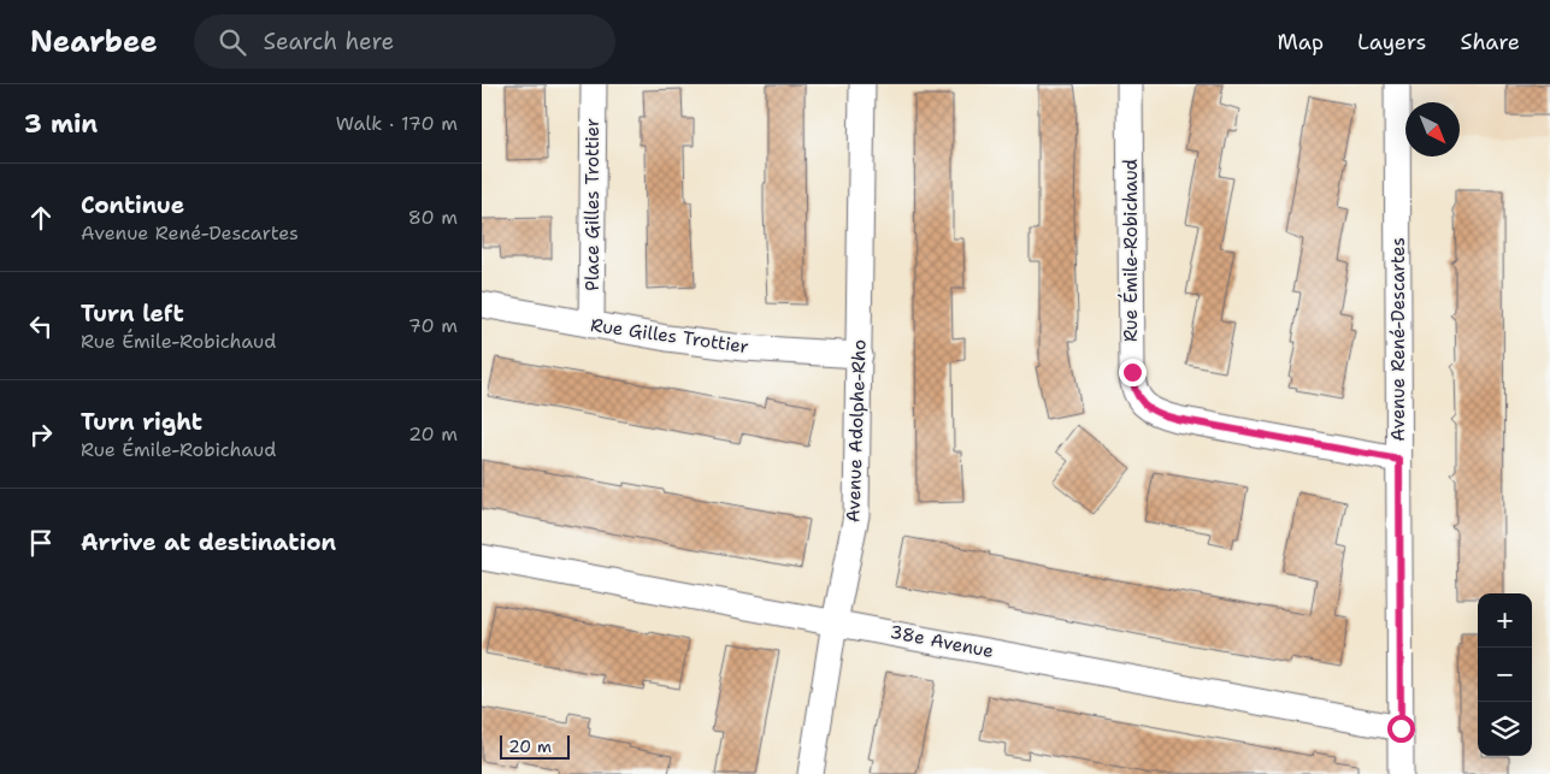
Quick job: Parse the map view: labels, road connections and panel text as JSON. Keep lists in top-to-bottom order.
{
  "streets": {
    "street": [
      "Place Gilles Trottier",
      "Rue Émile-Robichaud",
      "Rue Gilles Trottier",
      "Avenue René-Descartes",
      "Avenue Adolphe-Rho",
      "38e Avenue"
    ]
  },
  "crossings": [
    ["Place Gilles Trottier", "Rue Gilles Trottier"],
    ["Rue Émile-Robichaud", "Avenue René-Descartes"],
    ["Rue Gilles Trottier", "Avenue Adolphe-Rho"],
    ["Avenue René-Descartes", "38e Avenue"],
    ["Avenue Adolphe-Rho", "38e Avenue"]
  ],
  "scale_bar": "20 m",
  "north": "bottom right",
  "page": {
    "header": "Nearbee",
    "search": "Search here",
    "nav": ["Map", "Layers", "Share"],
    "heading": ["3 min", "Walk · 170 m"],
    "list": [
      ["Continue", "Avenue René-Descartes", "80 m"],
      ["Turn left", "Rue Émile-Robichaud", "70 m"],
      ["Turn right", "Rue Émile-Robichaud", "20 m"],
      "Arrive at destination"
    ],
    "map_buttons": ["+", "−"],
    "scale": "20 m"
  }
}
